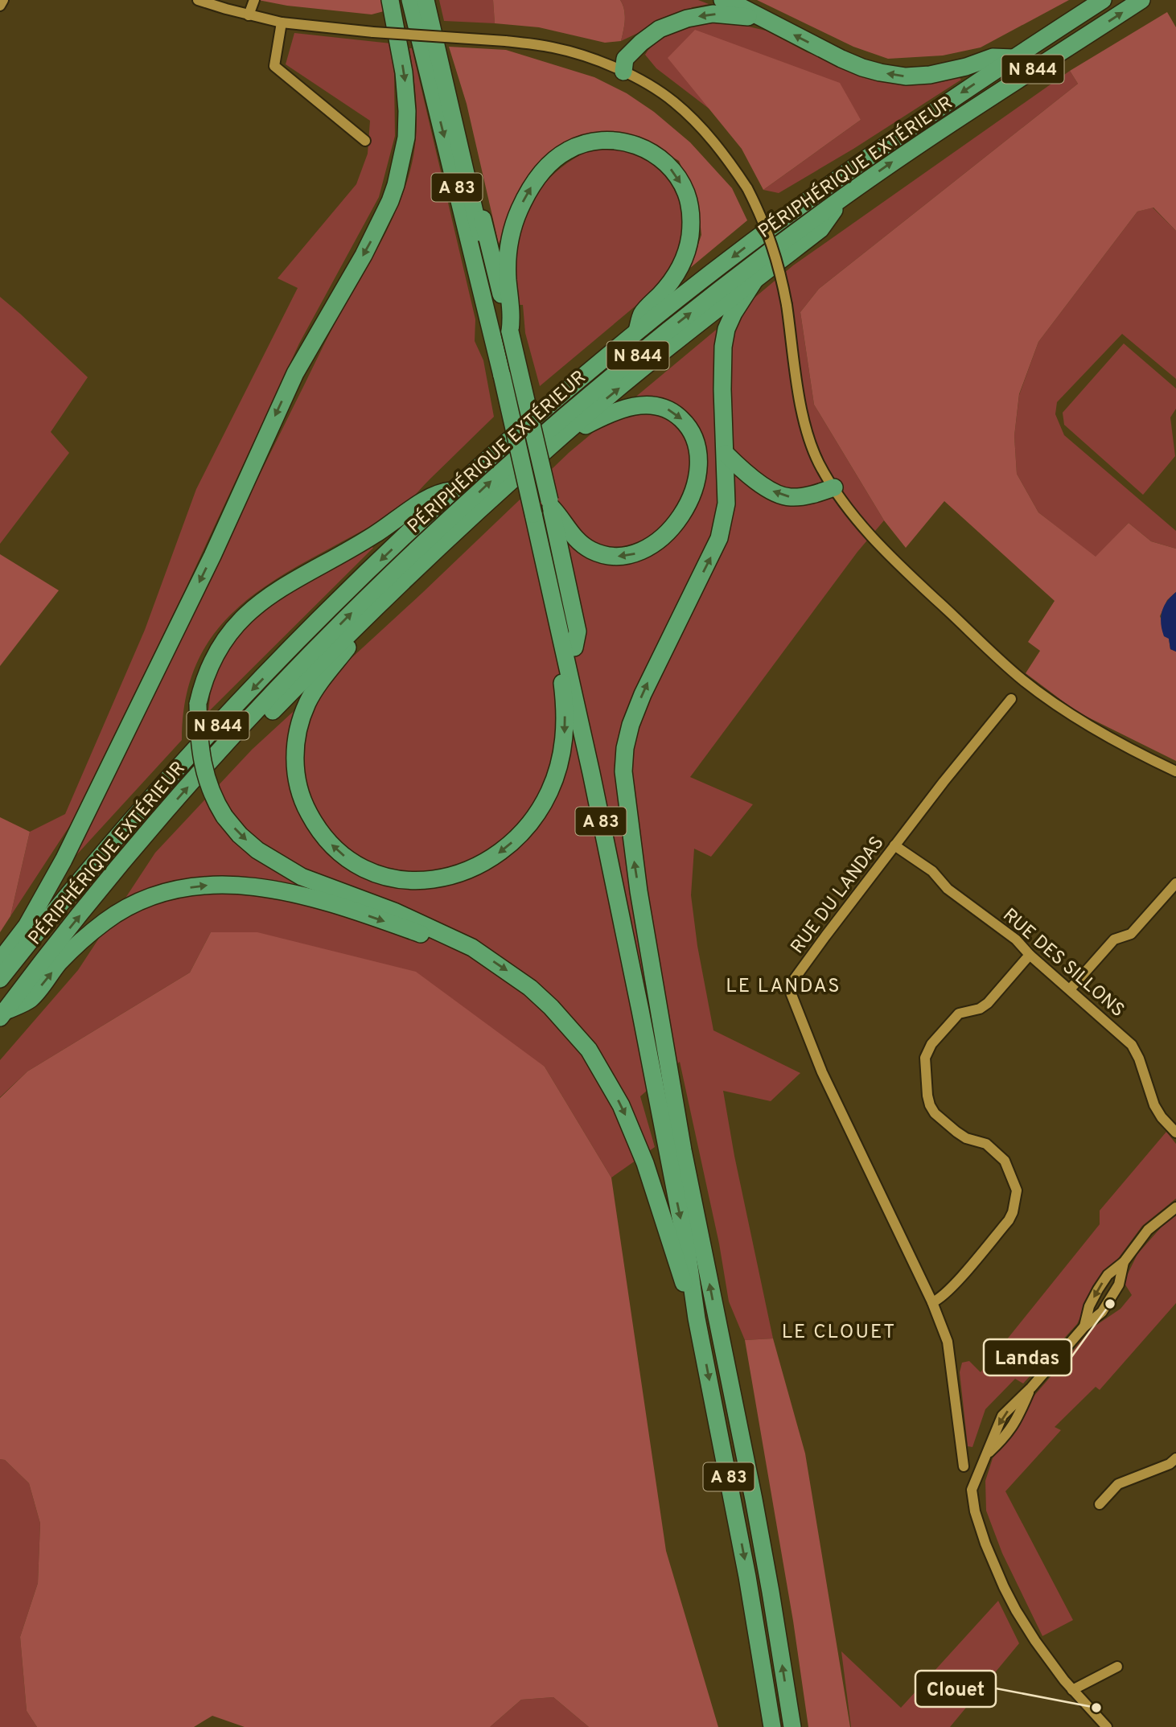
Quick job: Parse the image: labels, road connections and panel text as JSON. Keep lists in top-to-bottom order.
{
  "streets": {
    "highway": ["N 844", "PÉRIPHÉRIQUE EXTÉRIEUR", "A 83"],
    "street": ["RUE DU LANDAS", "RUE DES SILLONS"]
  },
  "crossings": [
    ["RUE DU LANDAS", "RUE DES SILLONS"]
  ],
  "districts": ["LE LANDAS", "LE CLOUET"],
  "places": ["Landas", "Clouet"]
}
